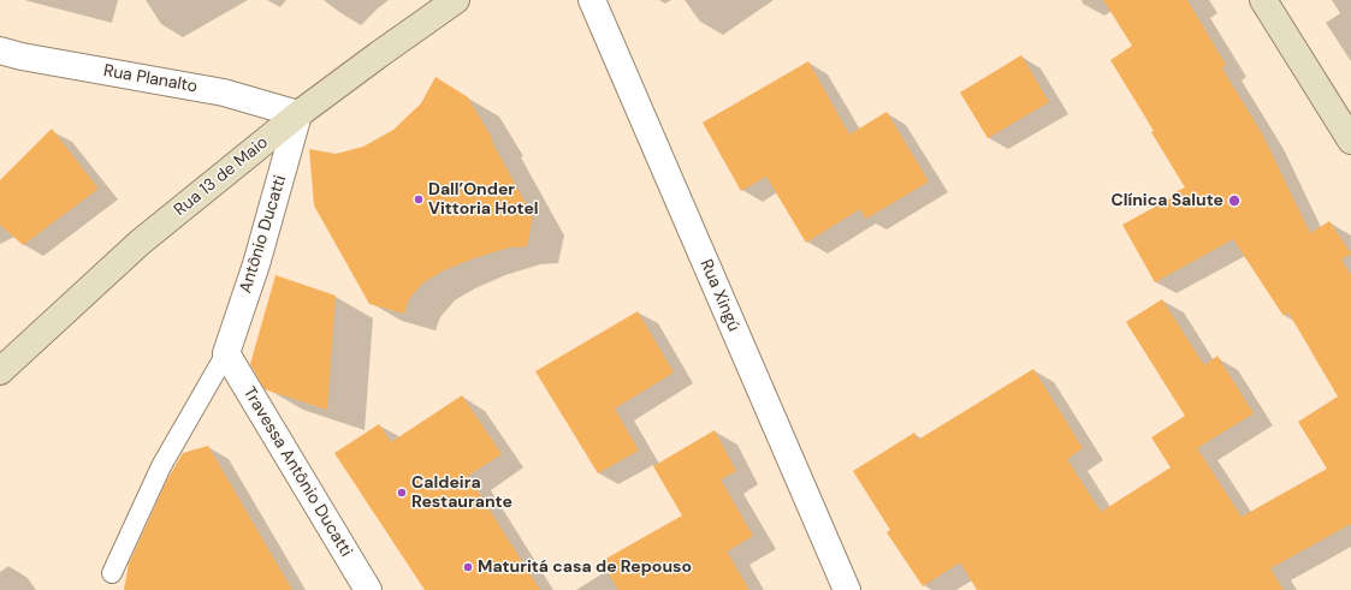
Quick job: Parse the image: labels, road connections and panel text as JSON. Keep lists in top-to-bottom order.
{
  "streets": {
    "main road": ["Rua 13 de Maio"],
    "street": [
      "Rua Planalto",
      "Antônio Ducatti",
      "Rua Xingú",
      "Travessa Antônio Ducatti"
    ]
  },
  "crossings": [
    ["Rua Planalto", "Rua 13 de Maio"],
    ["Rua Planalto", "Antônio Ducatti"],
    ["Rua 13 de Maio", "Antônio Ducatti"],
    ["Antônio Ducatti", "Travessa Antônio Ducatti"]
  ],
  "places": [
    "Dall’Onder Vittoria Hotel",
    "Clínica Salute",
    "Caldeira Restaurante",
    "Maturitá casa de Repouso"
  ]
}
